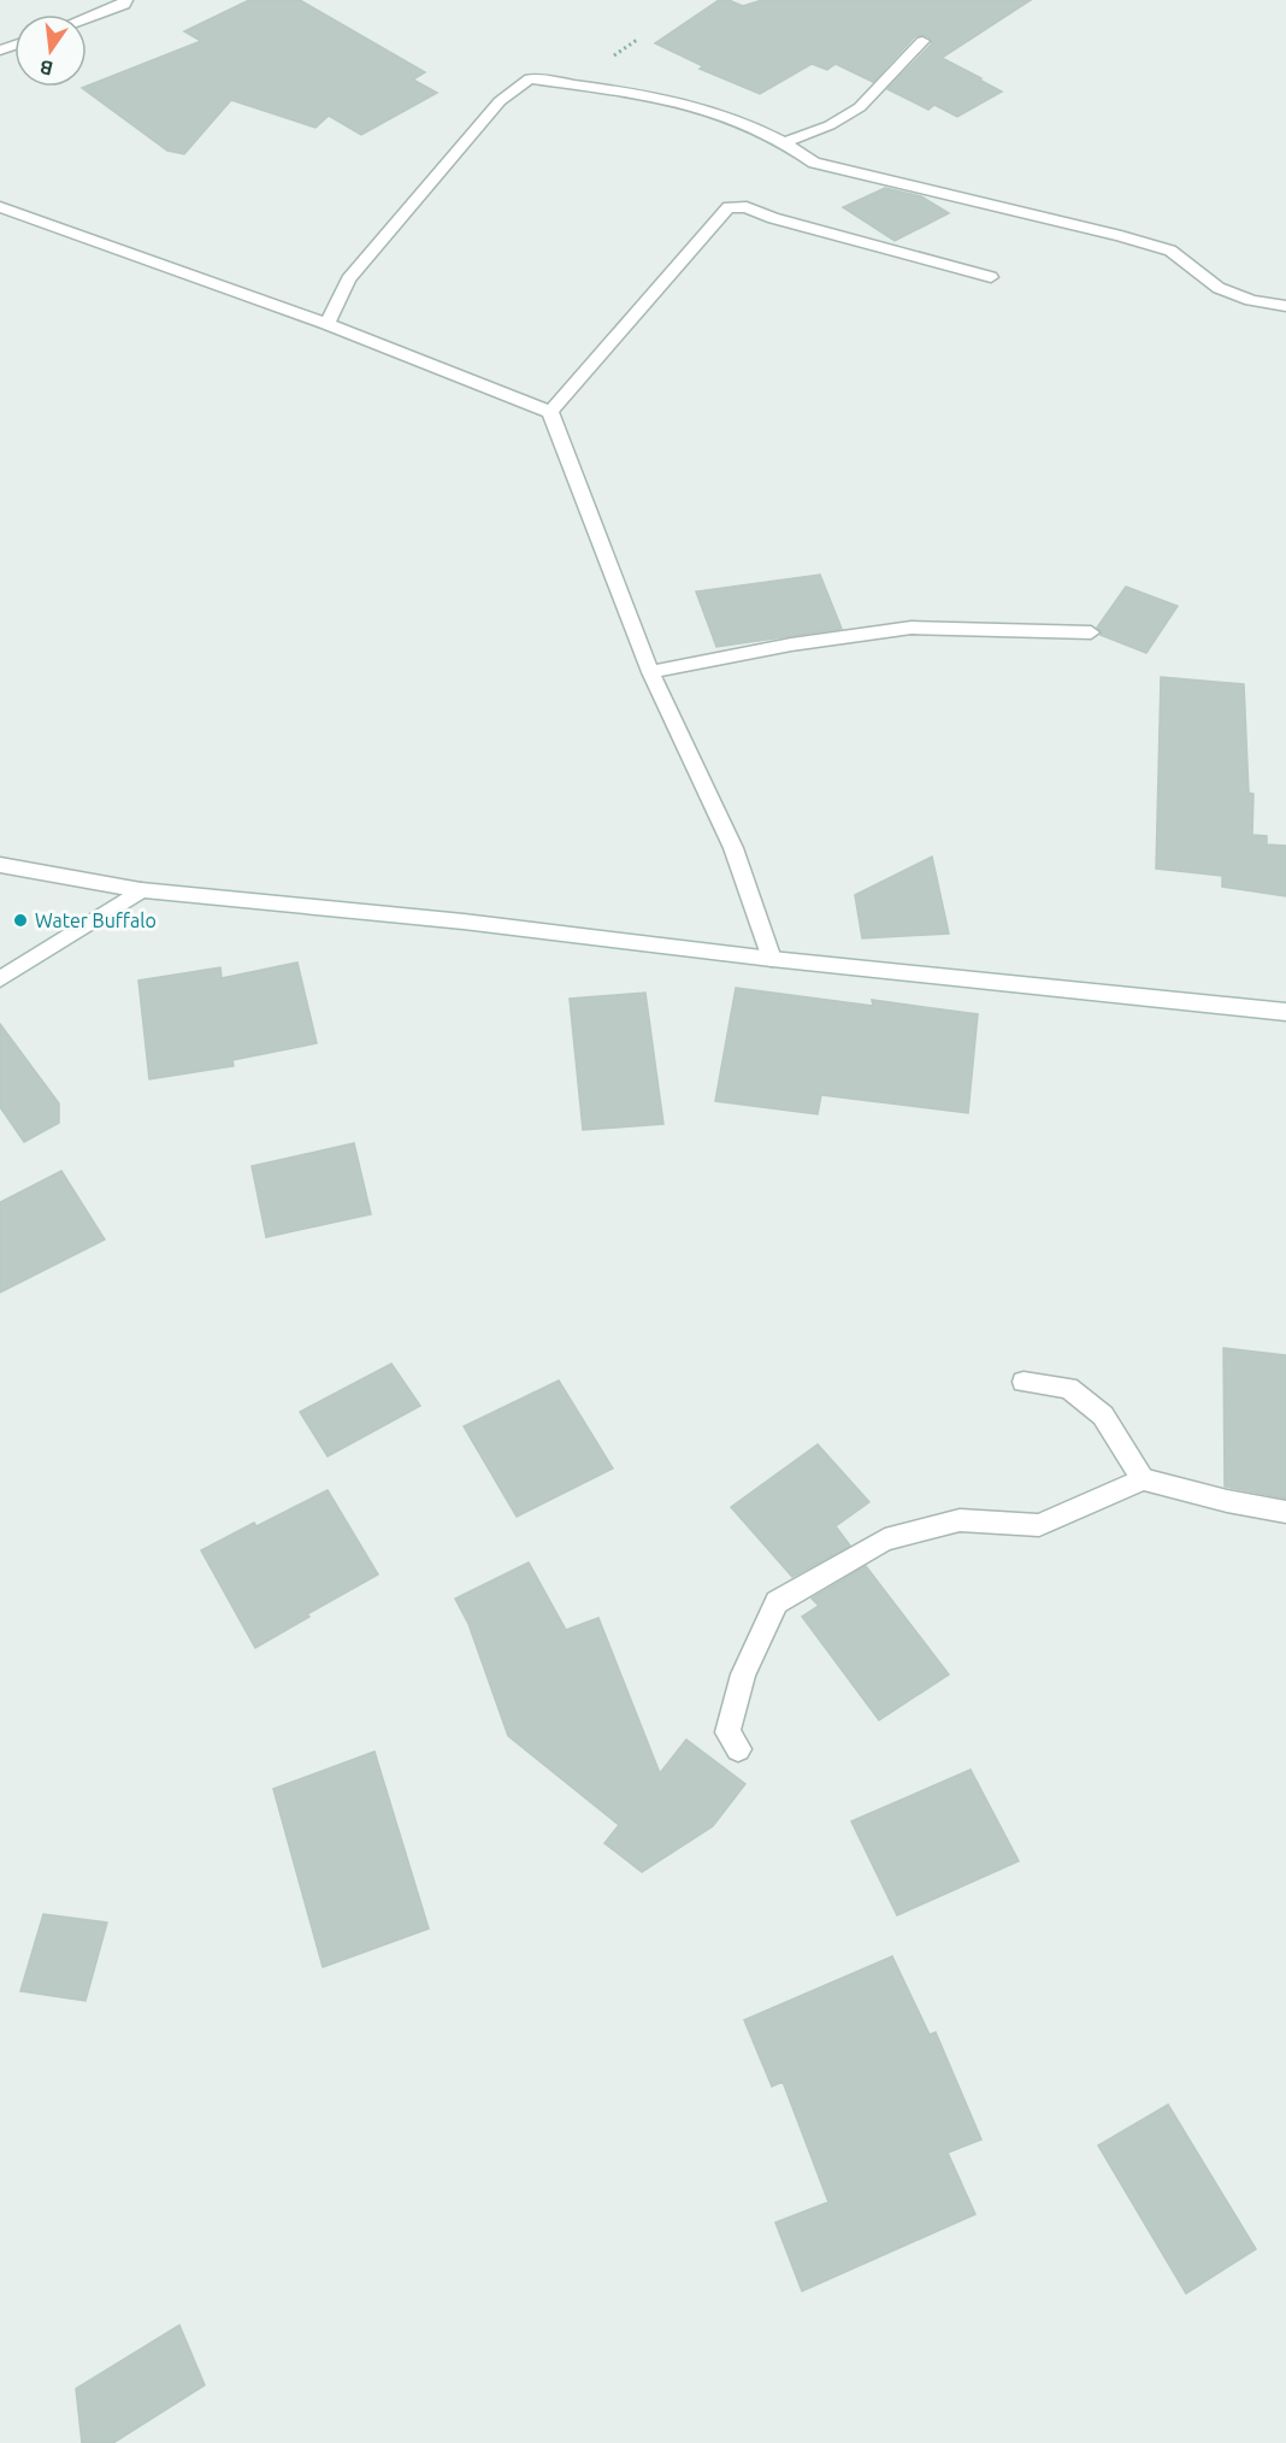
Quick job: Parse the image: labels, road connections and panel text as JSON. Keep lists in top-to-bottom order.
{
  "places": ["Water Buffalo"],
  "north": "bottom"
}
